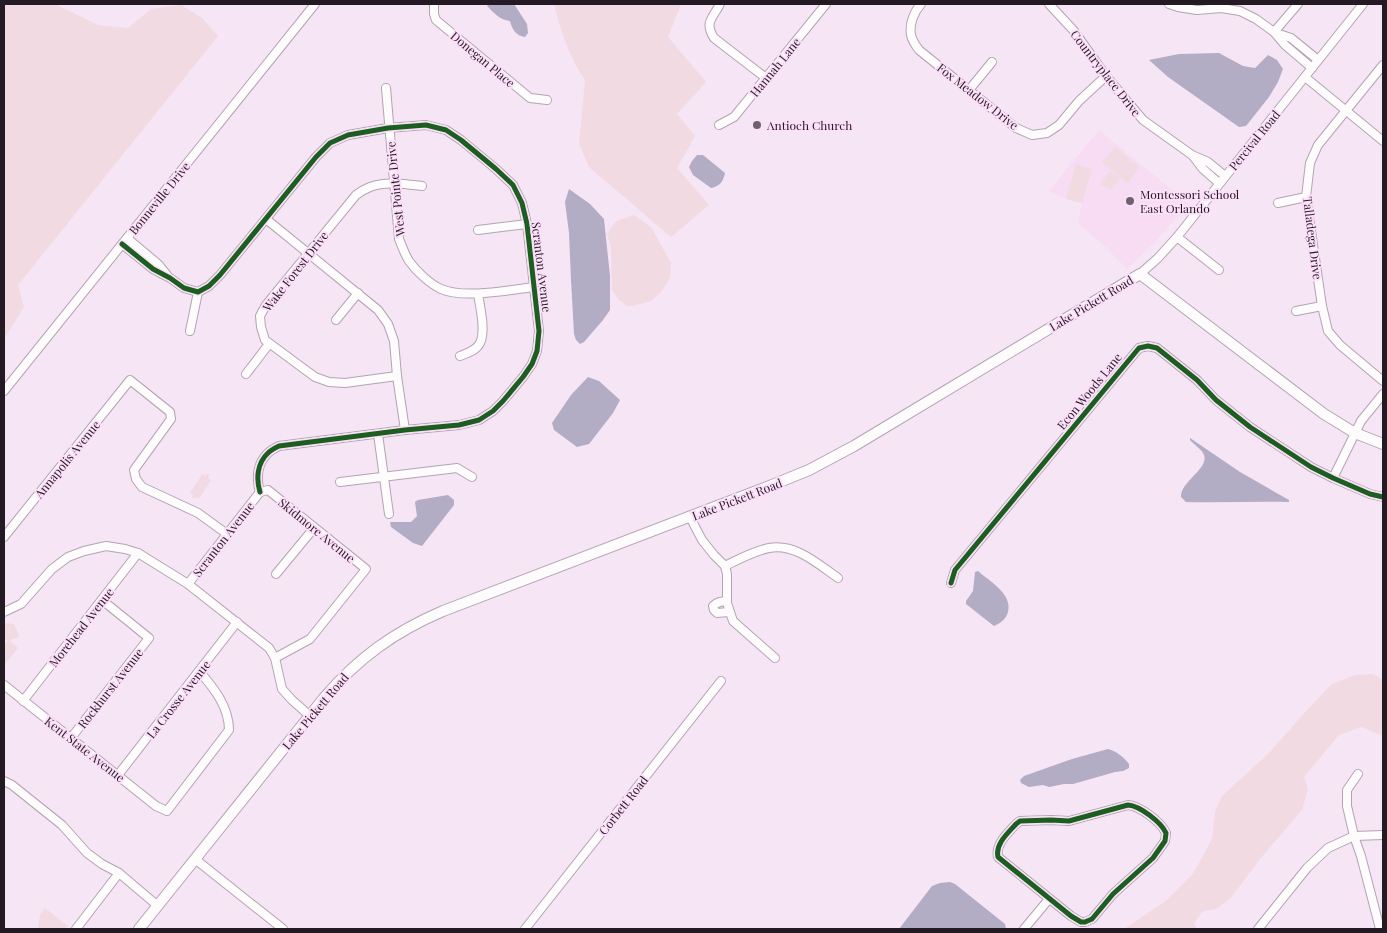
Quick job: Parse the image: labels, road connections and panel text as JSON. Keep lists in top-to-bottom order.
{
  "streets": {
    "main road": ["Lake Pickett Road"],
    "street": [
      "Donegan Place",
      "Hannah Lane",
      "Countryplace Drive",
      "Fox Meadow Drive",
      "Percival Road",
      "West Pointe Drive",
      "Bonneville Drive",
      "Talladega Drive",
      "Scranton Avenue",
      "Wake Forest Drive",
      "Econ Woods Lane",
      "Annapolis Avenue",
      "Skidmore Avenue",
      "Morehead Avenue",
      "Rockhurst Avenue",
      "La Crosse Avenue",
      "Kent State Avenue",
      "Corbett Road"
    ]
  },
  "crossings": [
    ["Countryplace Drive", "Fox Meadow Drive"],
    ["Countryplace Drive", "Percival Road"],
    ["Percival Road", "Lake Pickett Road"],
    ["West Pointe Drive", "Scranton Avenue"],
    ["West Pointe Drive", "Wake Forest Drive"],
    ["Scranton Avenue", "Annapolis Avenue"],
    ["Scranton Avenue", "Skidmore Avenue"],
    ["Morehead Avenue", "Rockhurst Avenue"],
    ["Morehead Avenue", "Kent State Avenue"],
    ["Rockhurst Avenue", "Kent State Avenue"],
    ["La Crosse Avenue", "Kent State Avenue"]
  ],
  "places": ["Antioch Church", "Montessori School East Orlando"]
}
